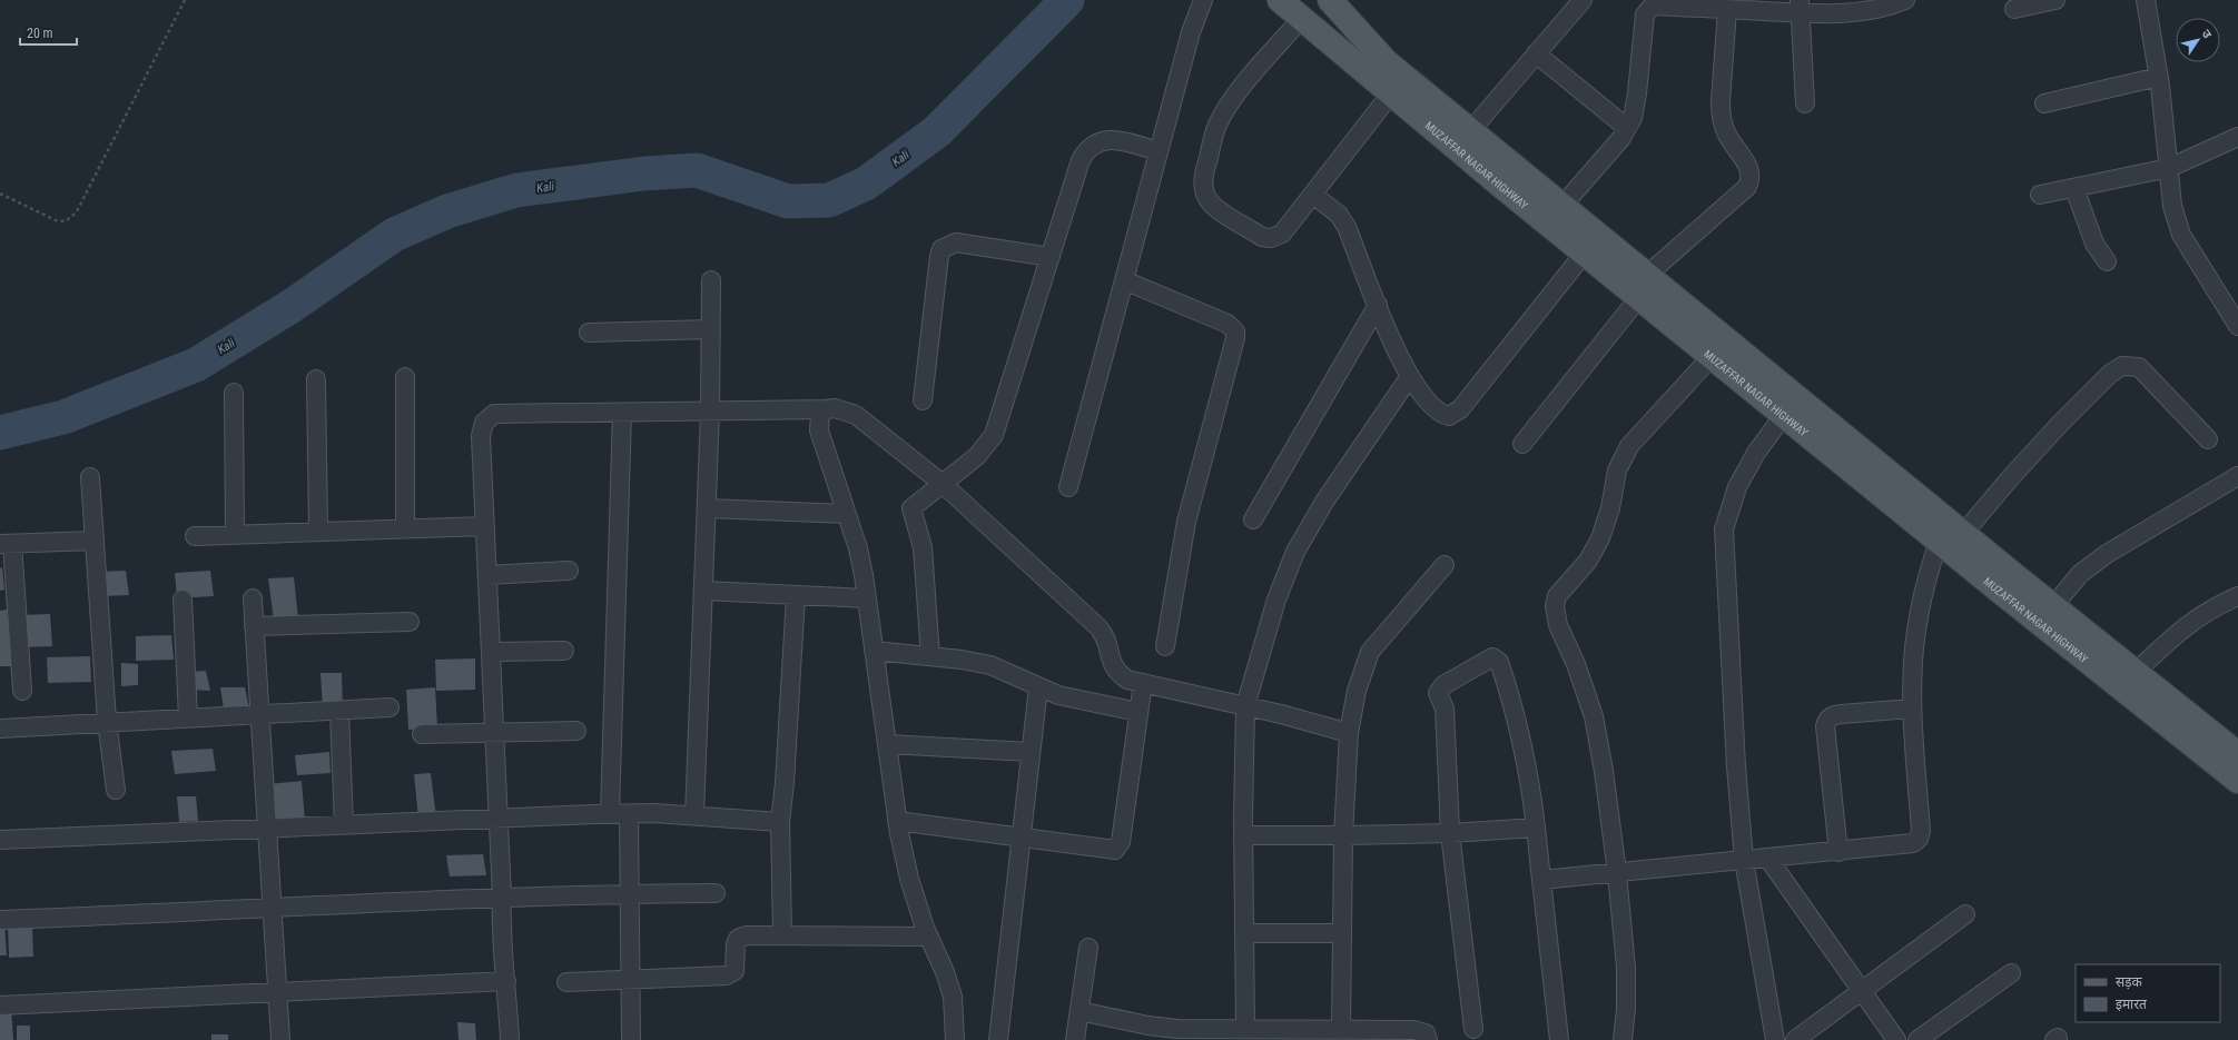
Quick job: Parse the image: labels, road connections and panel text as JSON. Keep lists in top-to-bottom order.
{
  "streets": {
    "main road": ["MUZAFFAR NAGAR HIGHWAY"]
  },
  "water": ["Kali"],
  "legend": ["सड़क", "इमारत"],
  "scale_bar": "20 m",
  "north": "top right"
}
